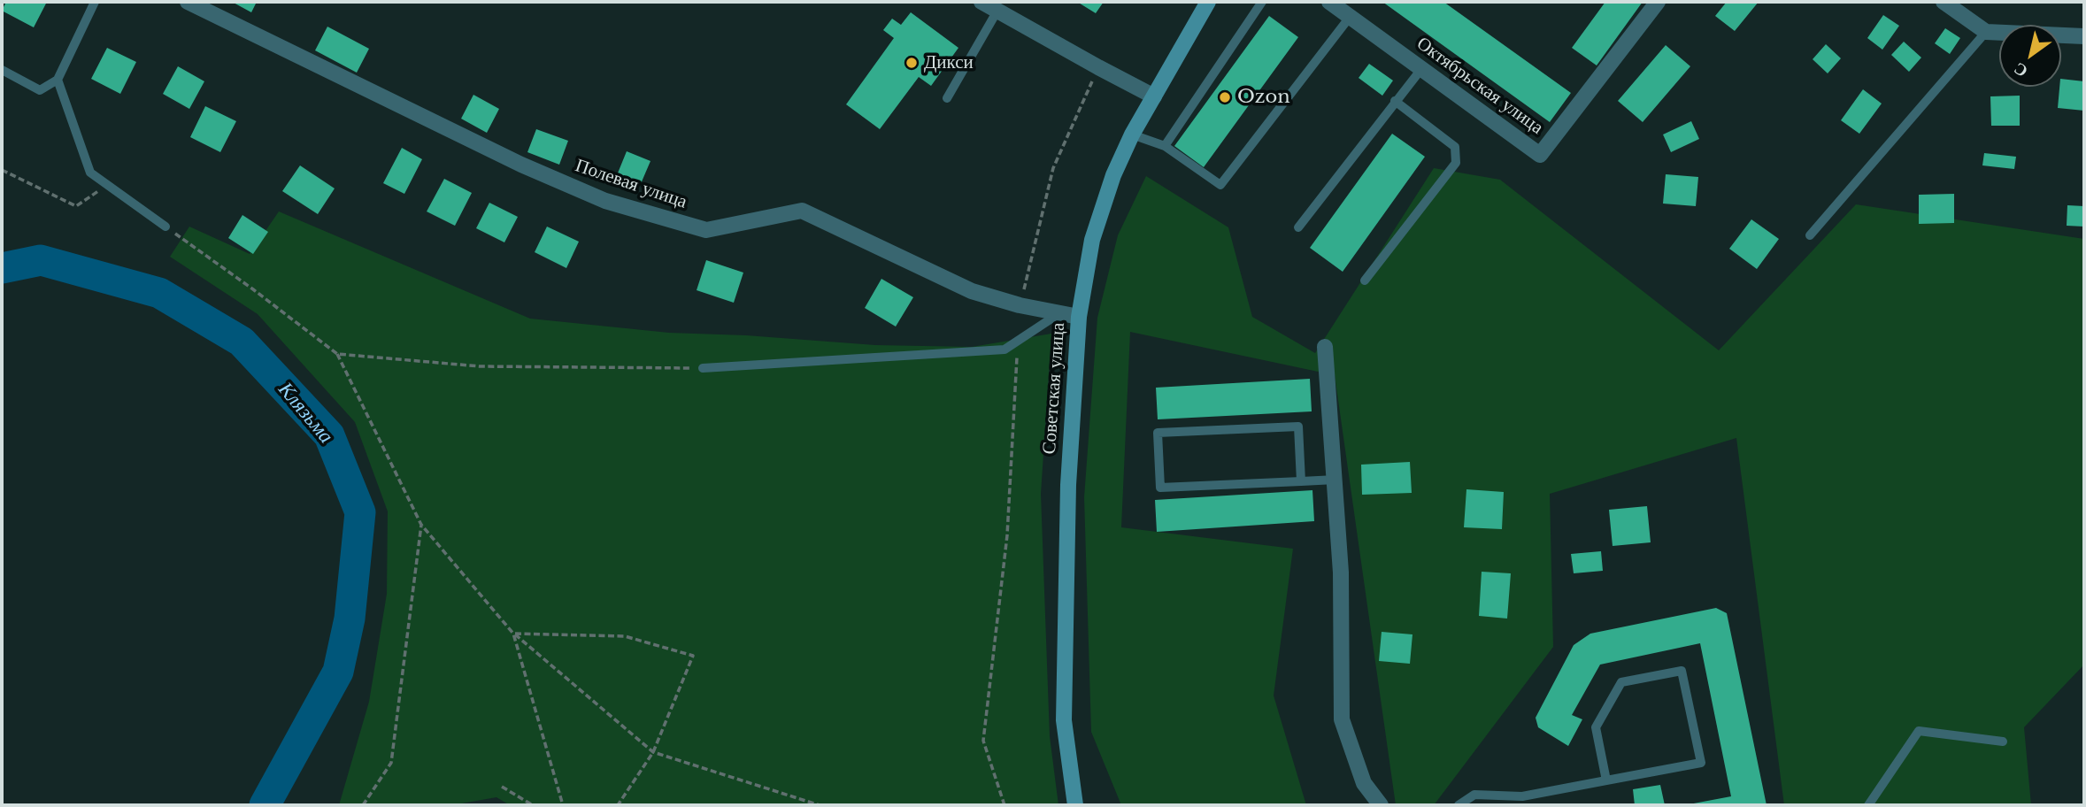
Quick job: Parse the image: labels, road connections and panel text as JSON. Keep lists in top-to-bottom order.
{
  "streets": {
    "main road": ["Советская улица"],
    "street": ["Октябрьская улица", "Полевая улица"]
  },
  "crossings": [
    ["Полевая улица", "Советская улица"]
  ],
  "water": ["Клязьма"],
  "places": ["Дикси", "Ozon"],
  "north": "bottom left"
}
